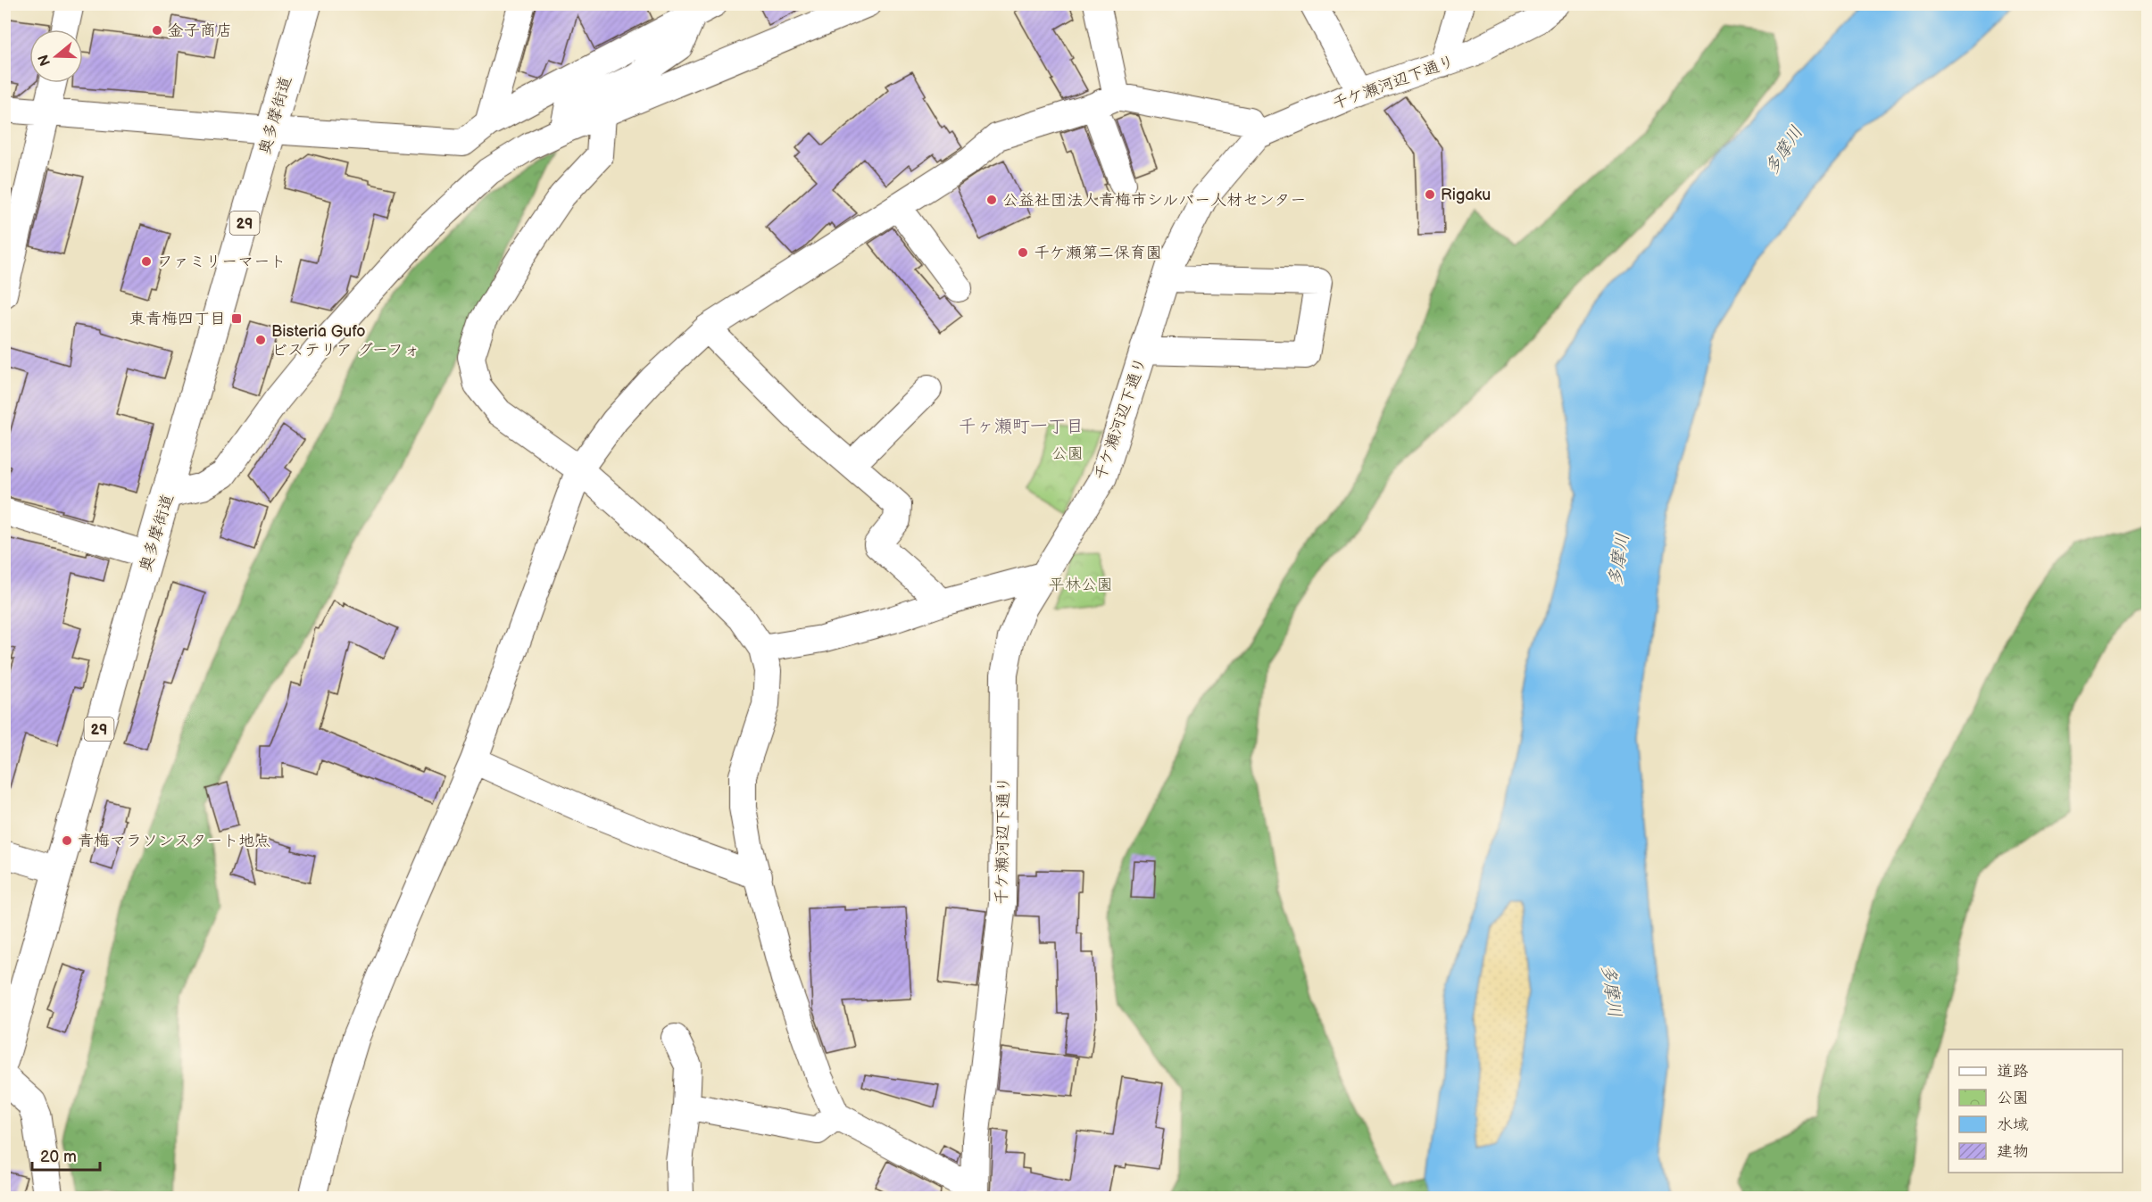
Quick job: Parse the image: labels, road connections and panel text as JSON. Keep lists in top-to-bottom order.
{
  "streets": {
    "main road": ["奥多摩街道", "29"],
    "street": ["千ケ瀬河辺下通り"]
  },
  "districts": ["千ヶ瀬町一丁目"],
  "water": ["多摩川"],
  "parks": ["公園", "平林公園"],
  "places": {
    "other": [
      "金子商店",
      "Rigaku",
      "公益社団法人青梅市シルバー人材センター",
      "千ケ瀬第二保育園",
      "ファミリーマート",
      "Bisteria Gufo ビステリア グーフォ",
      "青梅マラソンスタート地点"
    ],
    "transit": ["東青梅四丁目"]
  },
  "legend": [
    "道路",
    "公園",
    "水域",
    "建物"
  ],
  "scale_bar": "20 m",
  "north": "left"
}
